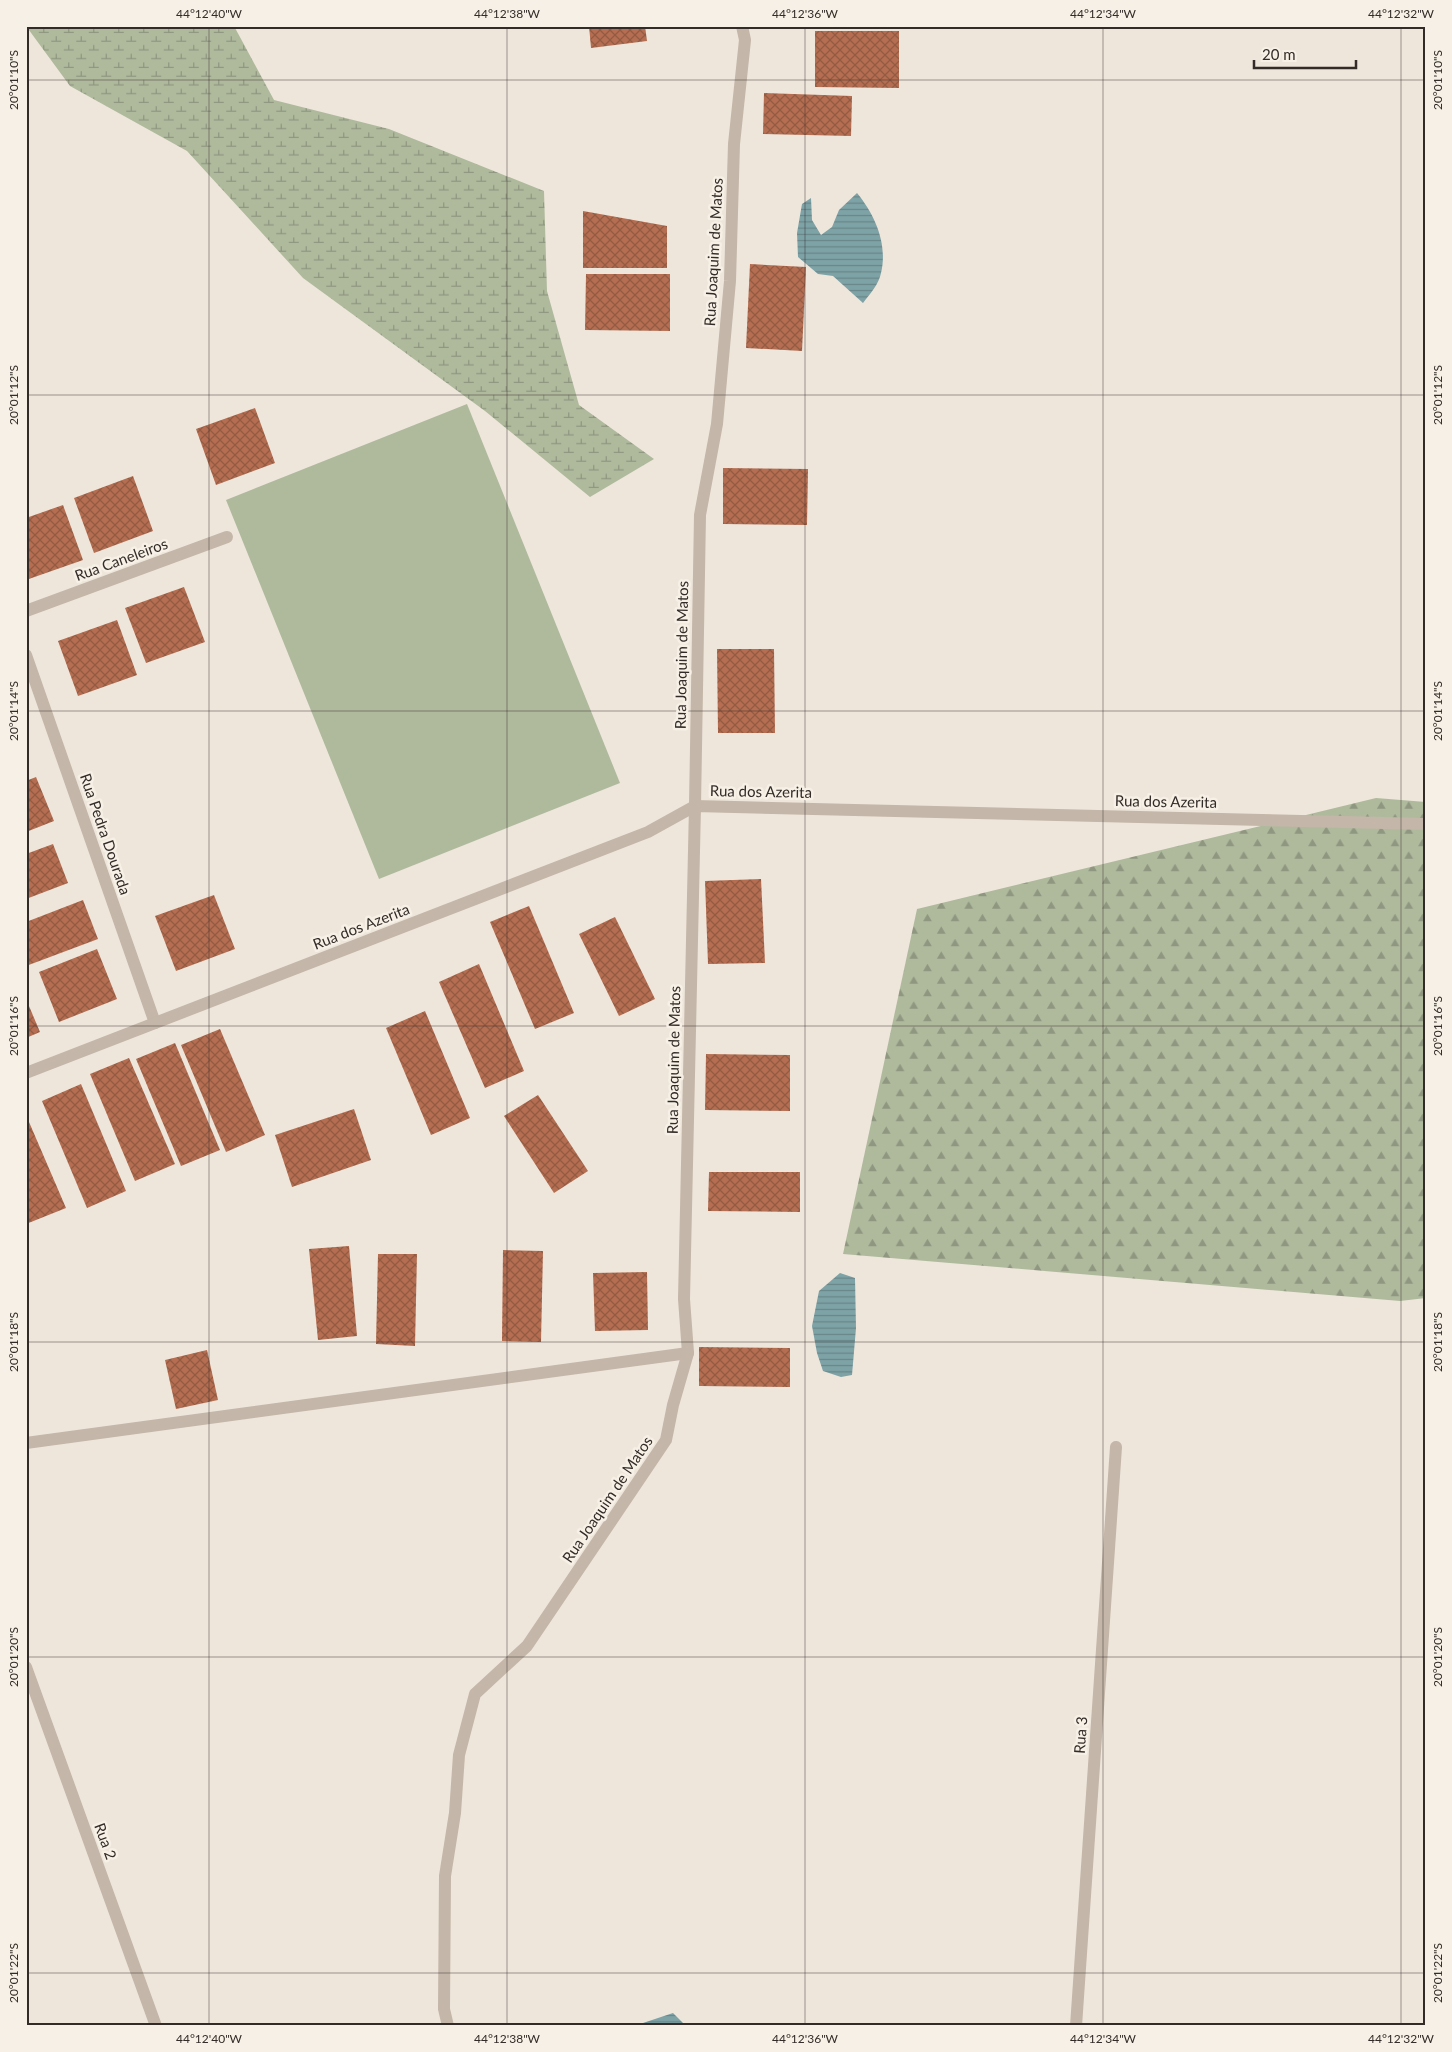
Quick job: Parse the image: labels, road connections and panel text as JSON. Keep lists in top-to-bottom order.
{
  "streets": {
    "street": [
      "Rua Joaquim de Matos",
      "Rua Caneleiros",
      "Rua dos Azerita",
      "Rua Pedra Dourada",
      "Rua 3",
      "Rua 2"
    ]
  },
  "crossings": [
    ["Rua Joaquim de Matos", "Rua dos Azerita"],
    ["Rua dos Azerita", "Rua Pedra Dourada"]
  ],
  "scale_bar": "20 m",
  "coordinates": [
    "44°12'40\"W",
    "44°12'38\"W",
    "44°12'36\"W",
    "44°12'34\"W",
    "44°12'32\"W",
    "20°01'10\"S",
    "20°01'12\"S",
    "20°01'14\"S",
    "20°01'16\"S",
    "20°01'18\"S",
    "20°01'20\"S",
    "20°01'22\"S"
  ]
}
